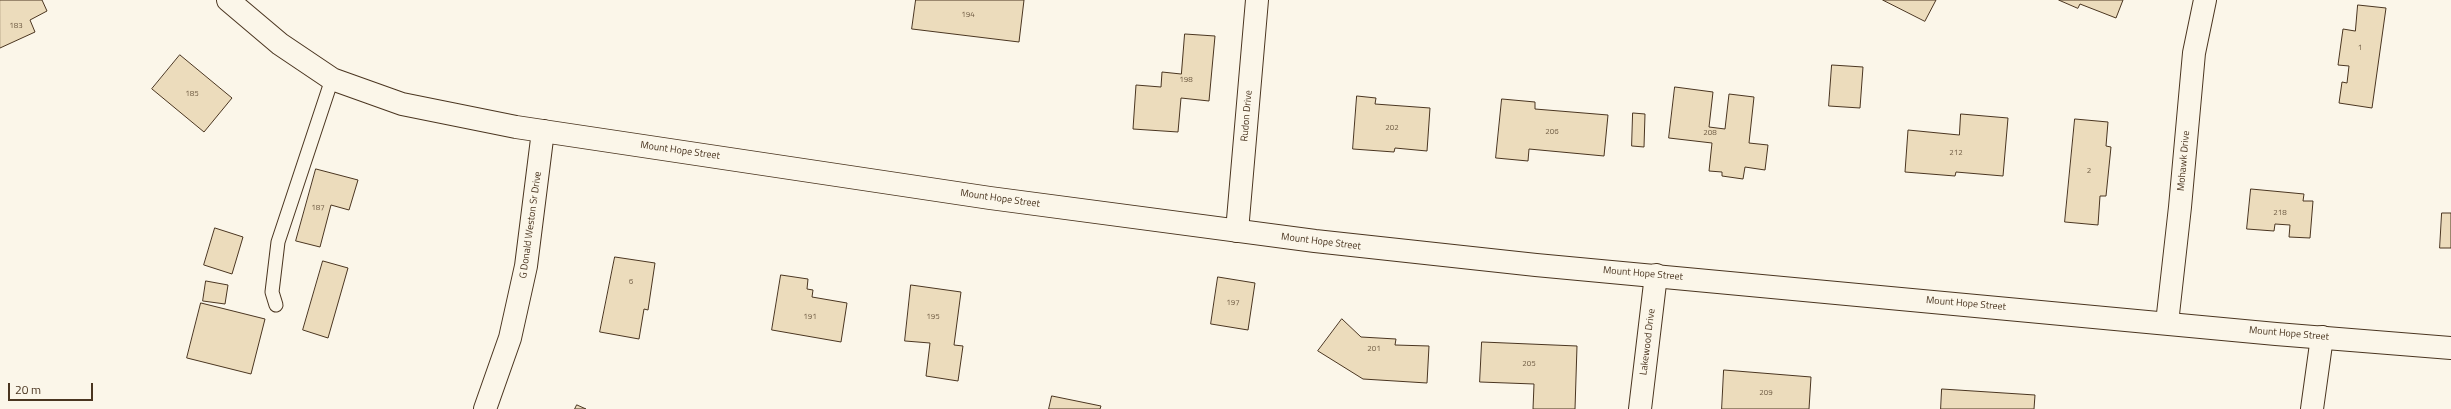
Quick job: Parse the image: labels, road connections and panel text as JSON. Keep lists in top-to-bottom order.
{
  "streets": {
    "street": [
      "Rudon Drive",
      "Mount Hope Street",
      "Mohawk Drive",
      "G Donald Weston Sr Drive",
      "Lakewood Drive"
    ]
  },
  "crossings": [
    ["Rudon Drive", "Mount Hope Street"],
    ["Mount Hope Street", "Mohawk Drive"],
    ["Mount Hope Street", "G Donald Weston Sr Drive"],
    ["Mount Hope Street", "Lakewood Drive"]
  ],
  "house_numbers": [
    "194",
    "183",
    "1",
    "198",
    "185",
    "202",
    "206",
    "208",
    "212",
    "2",
    "187",
    "218",
    "6",
    "197",
    "191",
    "195",
    "201",
    "205",
    "209"
  ],
  "scale_bar": "20 m"
}
